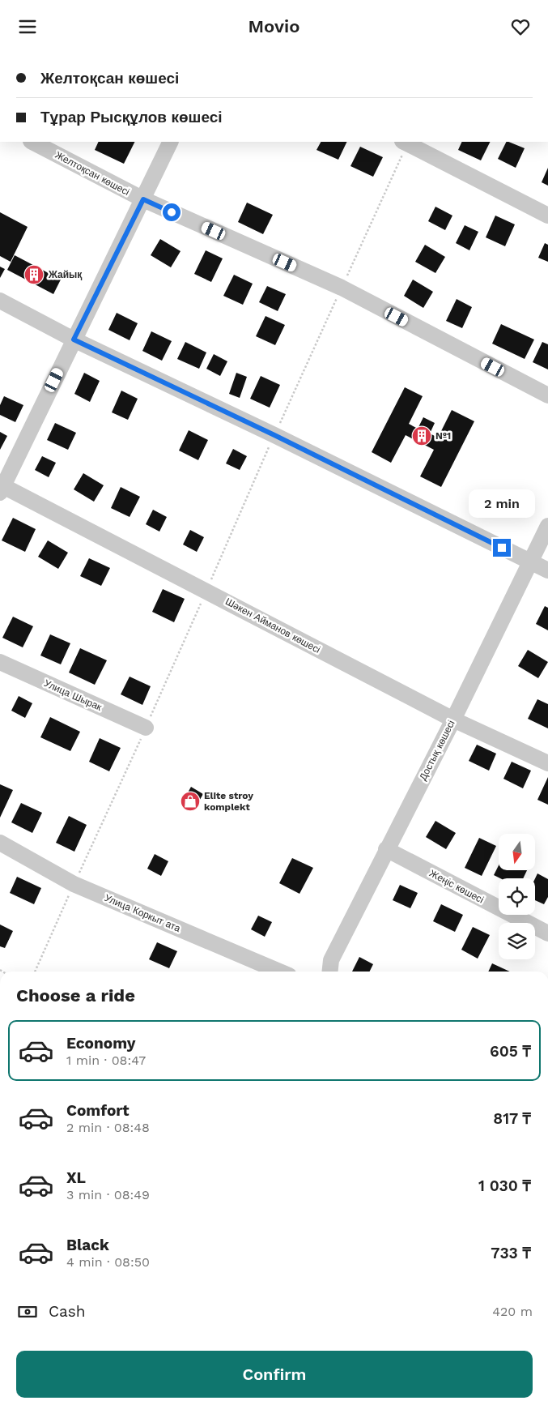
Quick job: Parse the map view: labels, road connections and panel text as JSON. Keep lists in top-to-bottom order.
{
  "streets": {
    "street": [
      "Желтоқсан көшесі",
      "Шәкен Айманов көшесі",
      "Улица Шырак",
      "Достық көшесі",
      "Жеңіс көшесі",
      "Улица Коркыт ата"
    ]
  },
  "crossings": [
    ["Шәкен Айманов көшесі", "Достық көшесі"],
    ["Достық көшесі", "Жеңіс көшесі"]
  ],
  "places": {
    "building": ["Жайық", "№1"],
    "shop": ["Elite stroy komplekt"]
  },
  "north": "bottom",
  "page": {
    "header": "Movio",
    "banner": ["Желтоқсан көшесі", "Тұрар Рысқұлов көшесі"],
    "bubble": "2 min",
    "heading": "Choose a ride",
    "list": [
      {
        "name": "Economy",
        "note": "1 min · 08:47",
        "value": "605 ₸"
      },
      {
        "name": "Comfort",
        "note": "2 min · 08:48",
        "value": "817 ₸"
      },
      {
        "name": "XL",
        "note": "3 min · 08:49",
        "value": "1 030 ₸"
      },
      {
        "name": "Black",
        "note": "4 min · 08:50",
        "value": "733 ₸"
      }
    ],
    "pay": ["Cash", "420 m"],
    "buttons": "Confirm"
  }
}
